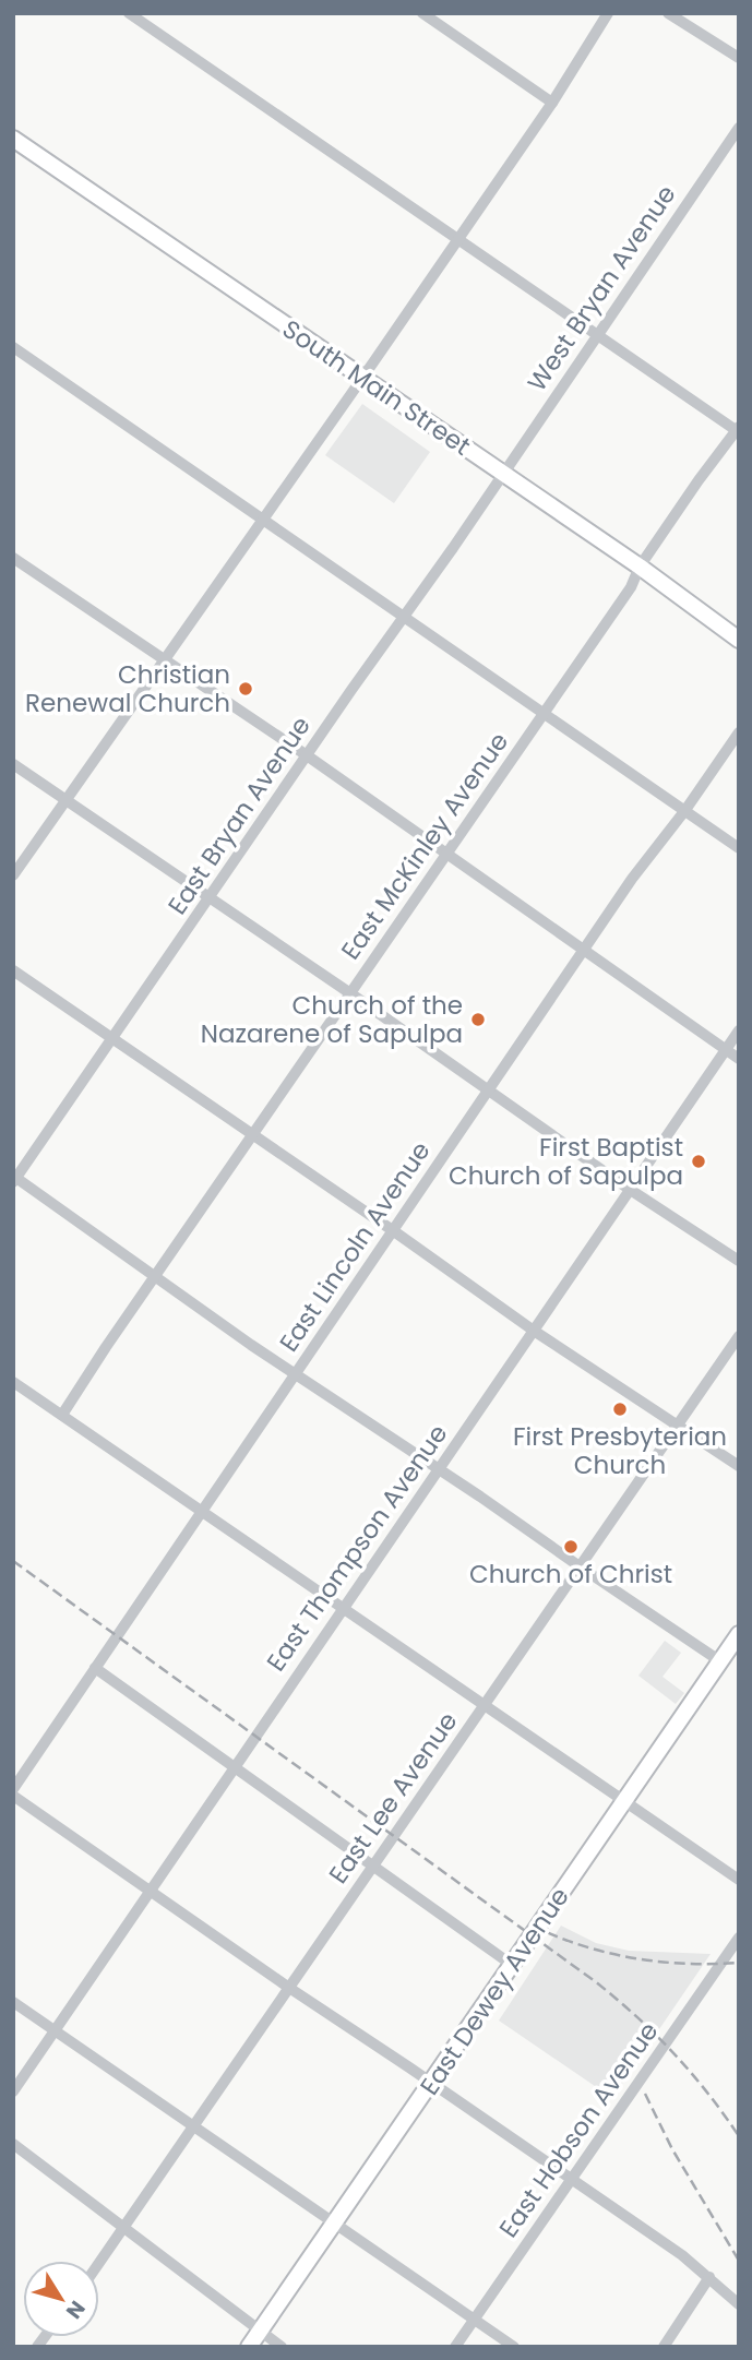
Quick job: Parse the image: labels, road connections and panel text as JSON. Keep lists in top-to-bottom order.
{
  "streets": {
    "main road": ["South Main Street", "East Dewey Avenue"],
    "street": [
      "West Bryan Avenue",
      "East Bryan Avenue",
      "East McKinley Avenue",
      "East Lincoln Avenue",
      "East Thompson Avenue",
      "East Lee Avenue",
      "East Hobson Avenue"
    ]
  },
  "crossings": [
    ["West Bryan Avenue", "South Main Street"],
    ["West Bryan Avenue", "East Bryan Avenue"],
    ["South Main Street", "East Bryan Avenue"],
    ["South Main Street", "East McKinley Avenue"]
  ],
  "places": [
    "Christian Renewal Church",
    "Church of the Nazarene of Sapulpa",
    "First Baptist Church of Sapulpa",
    "First Presbyterian Church",
    "Church of Christ"
  ],
  "north": "bottom right"
}
